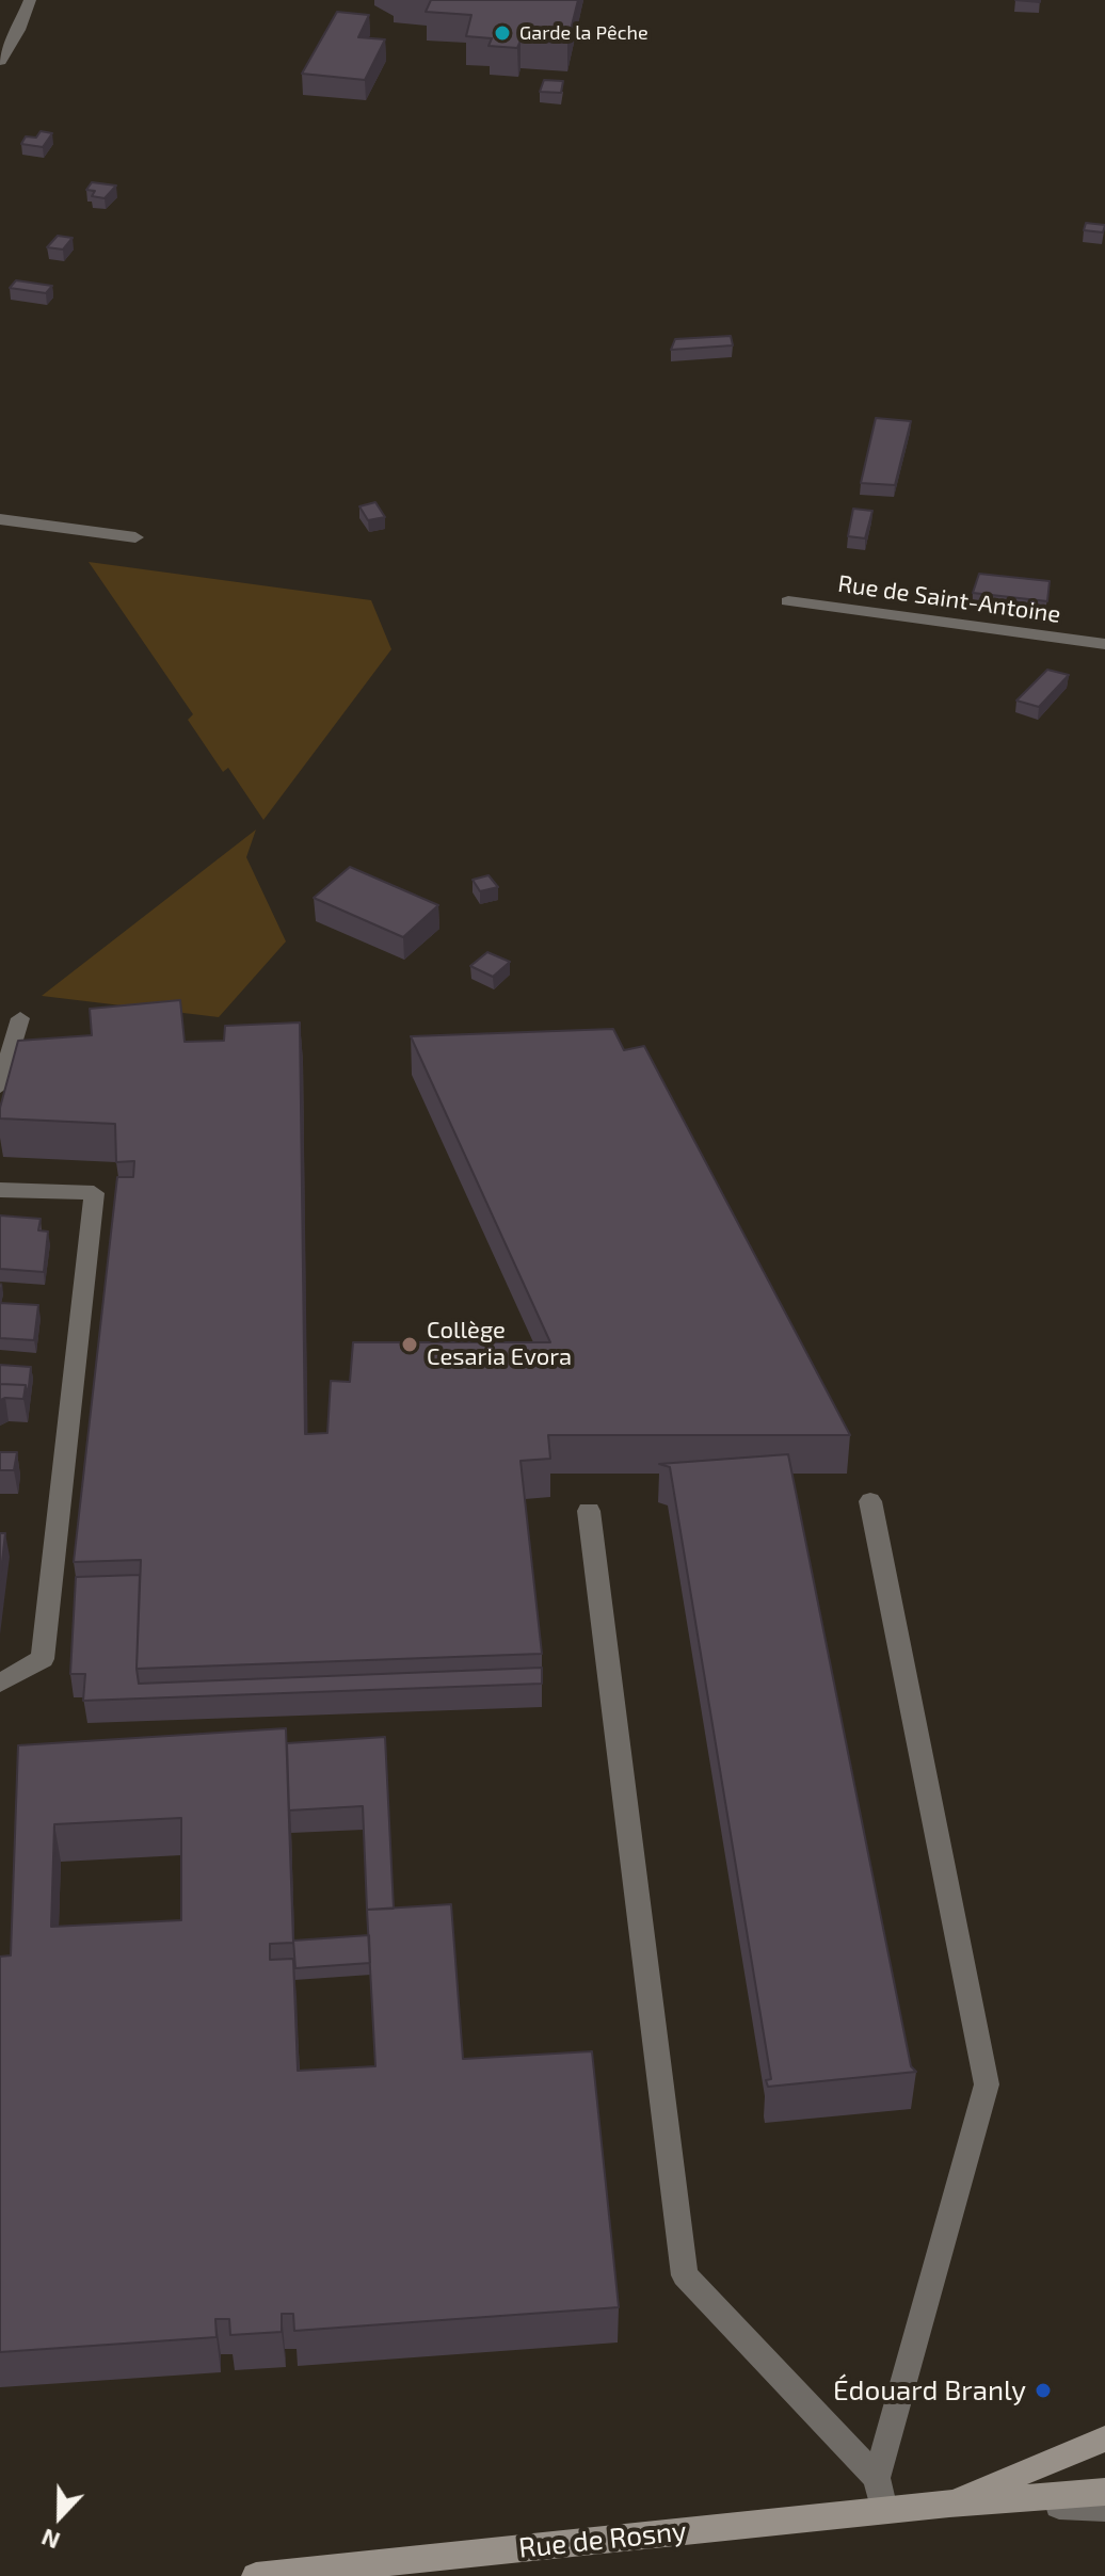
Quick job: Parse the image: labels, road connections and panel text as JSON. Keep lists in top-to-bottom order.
{
  "streets": {
    "main road": ["Rue de Rosny"],
    "street": ["Rue de Saint-Antoine"]
  },
  "places": ["Garde la Pêche", "Collège Cesaria Evora", "Édouard Branly"],
  "north": "bottom"
}
